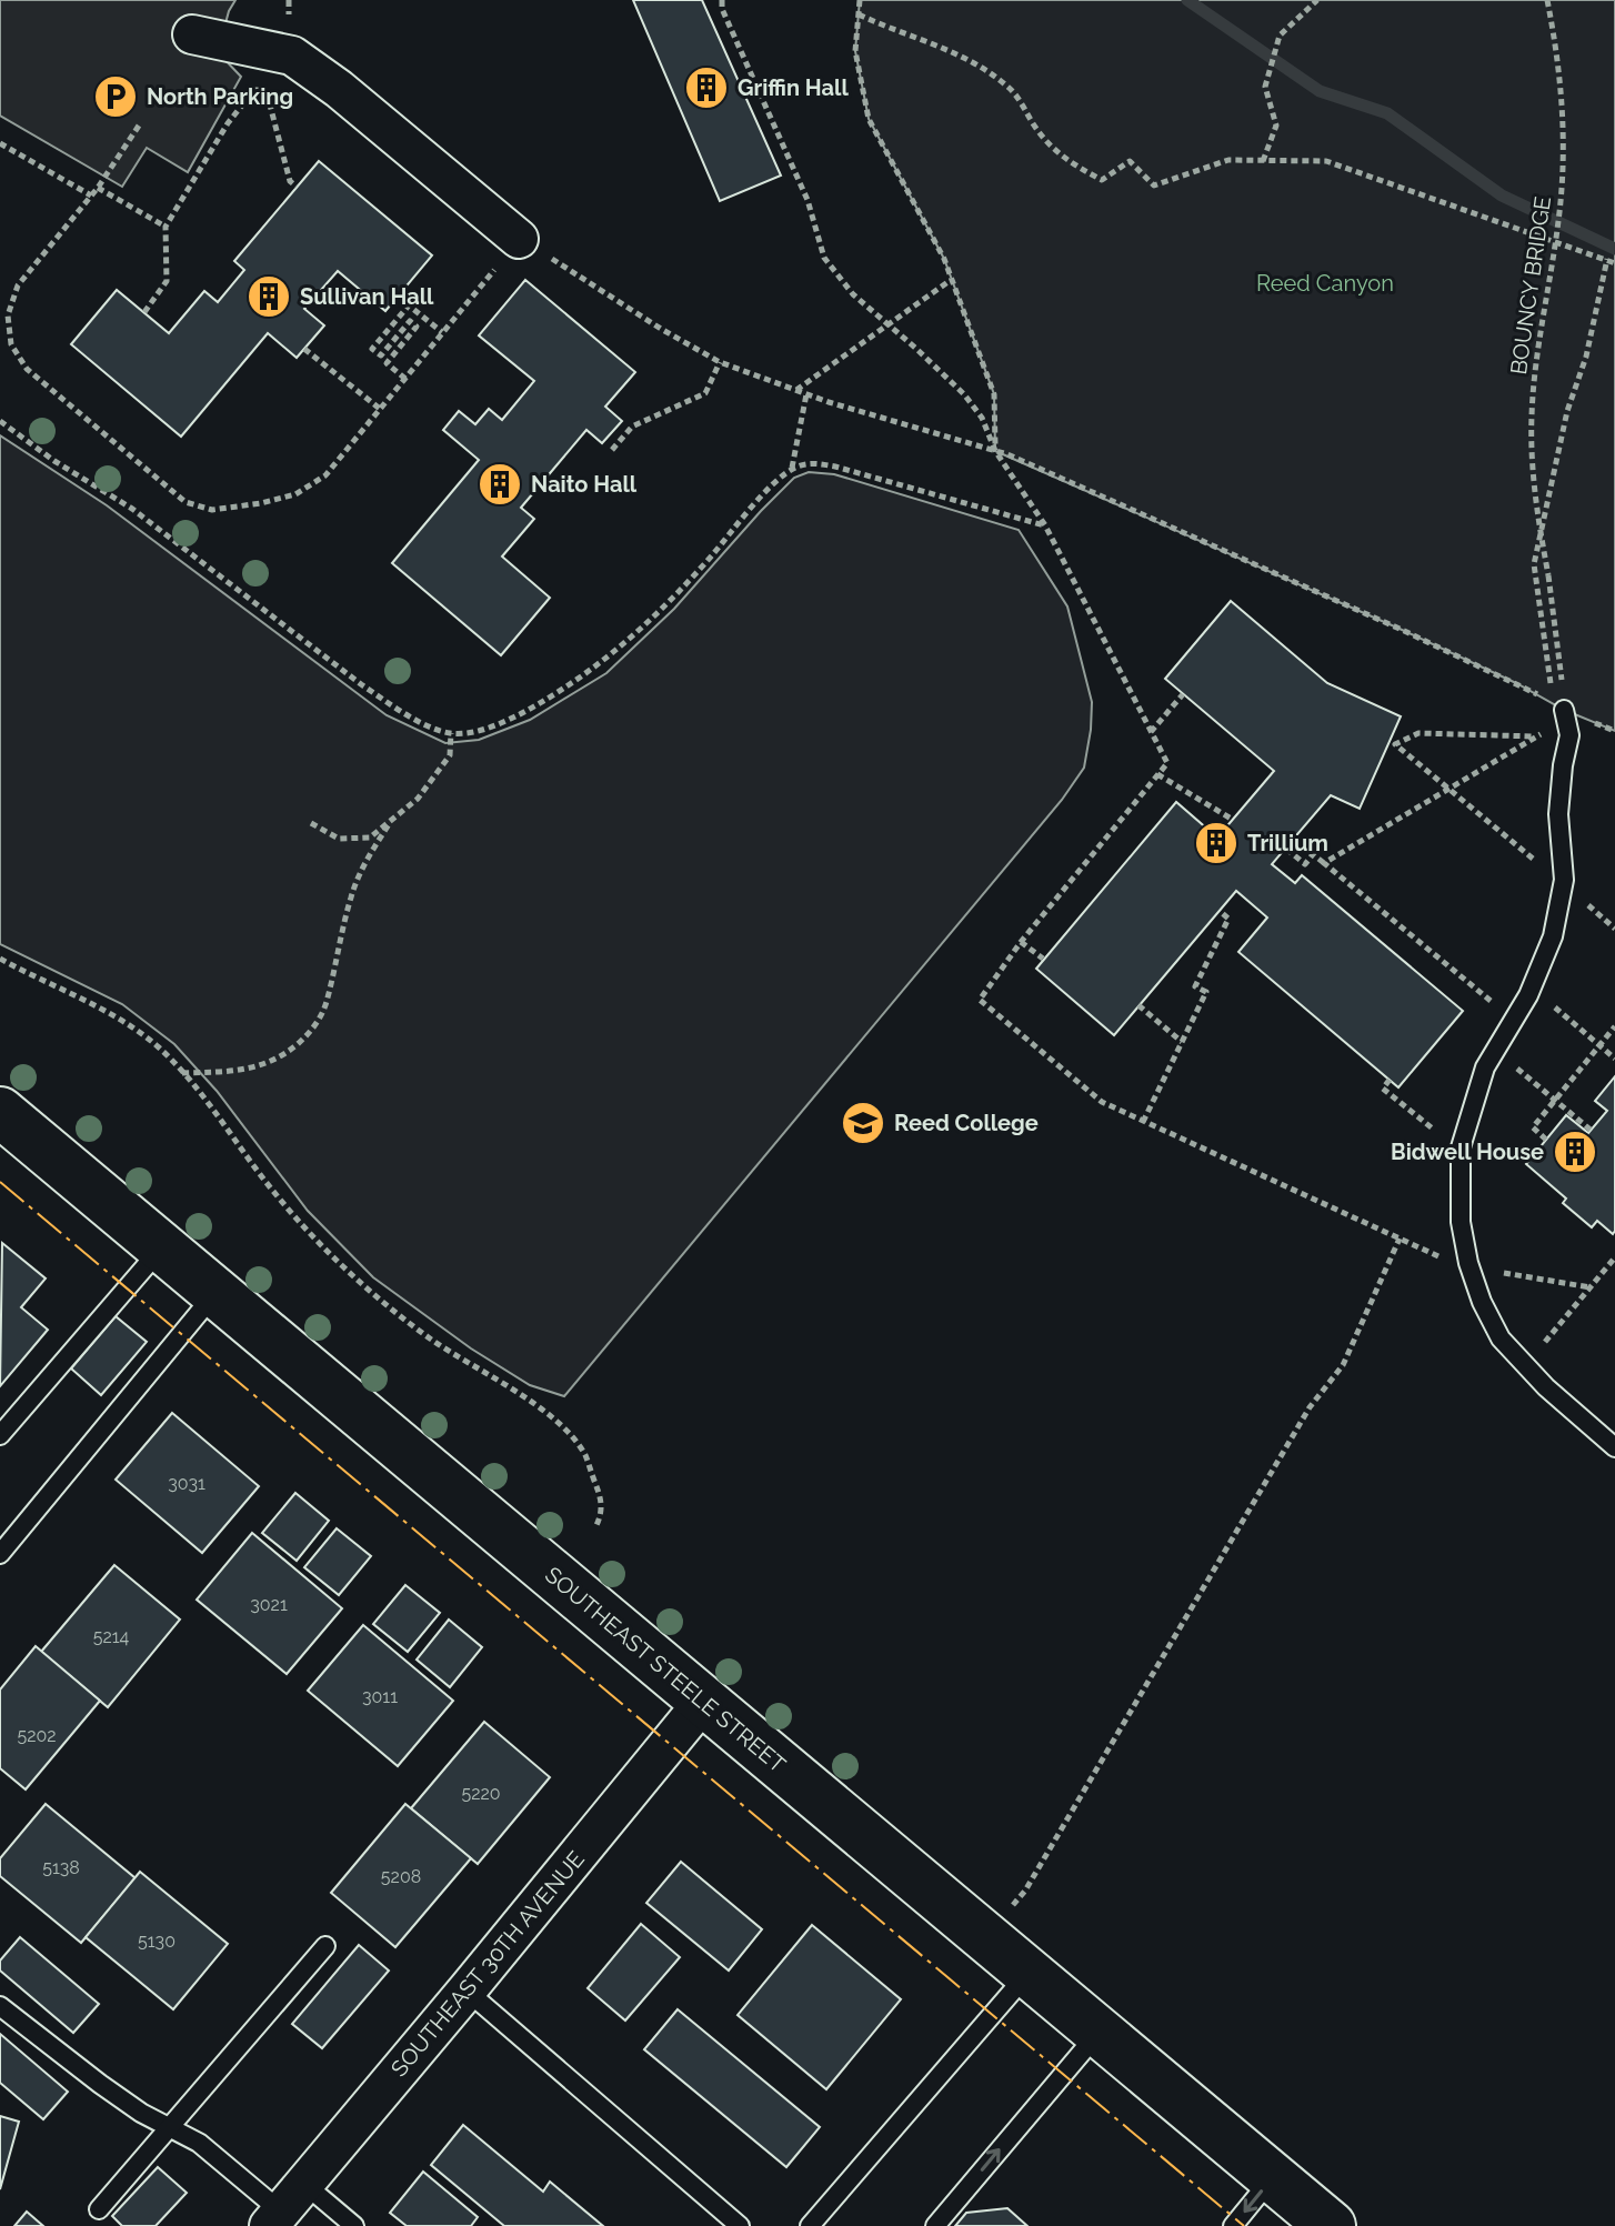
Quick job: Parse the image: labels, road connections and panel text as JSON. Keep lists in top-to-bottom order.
{
  "streets": {
    "street": ["SOUTHEAST STEELE STREET", "SOUTHEAST 30TH AVENUE"],
    "path": ["BOUNCY BRIDGE"]
  },
  "crossings": [
    ["SOUTHEAST STEELE STREET", "SOUTHEAST 30TH AVENUE"]
  ],
  "parks": ["Reed Canyon"],
  "places": {
    "building": [
      "Griffin Hall",
      "Sullivan Hall",
      "Naito Hall",
      "Trillium",
      "Bidwell House"
    ],
    "parking": ["North Parking"],
    "school or university": ["Reed College"]
  },
  "house_numbers": [
    "3031",
    "3021",
    "5214",
    "3011",
    "5202",
    "5220",
    "5138",
    "5208",
    "5130"
  ]
}
